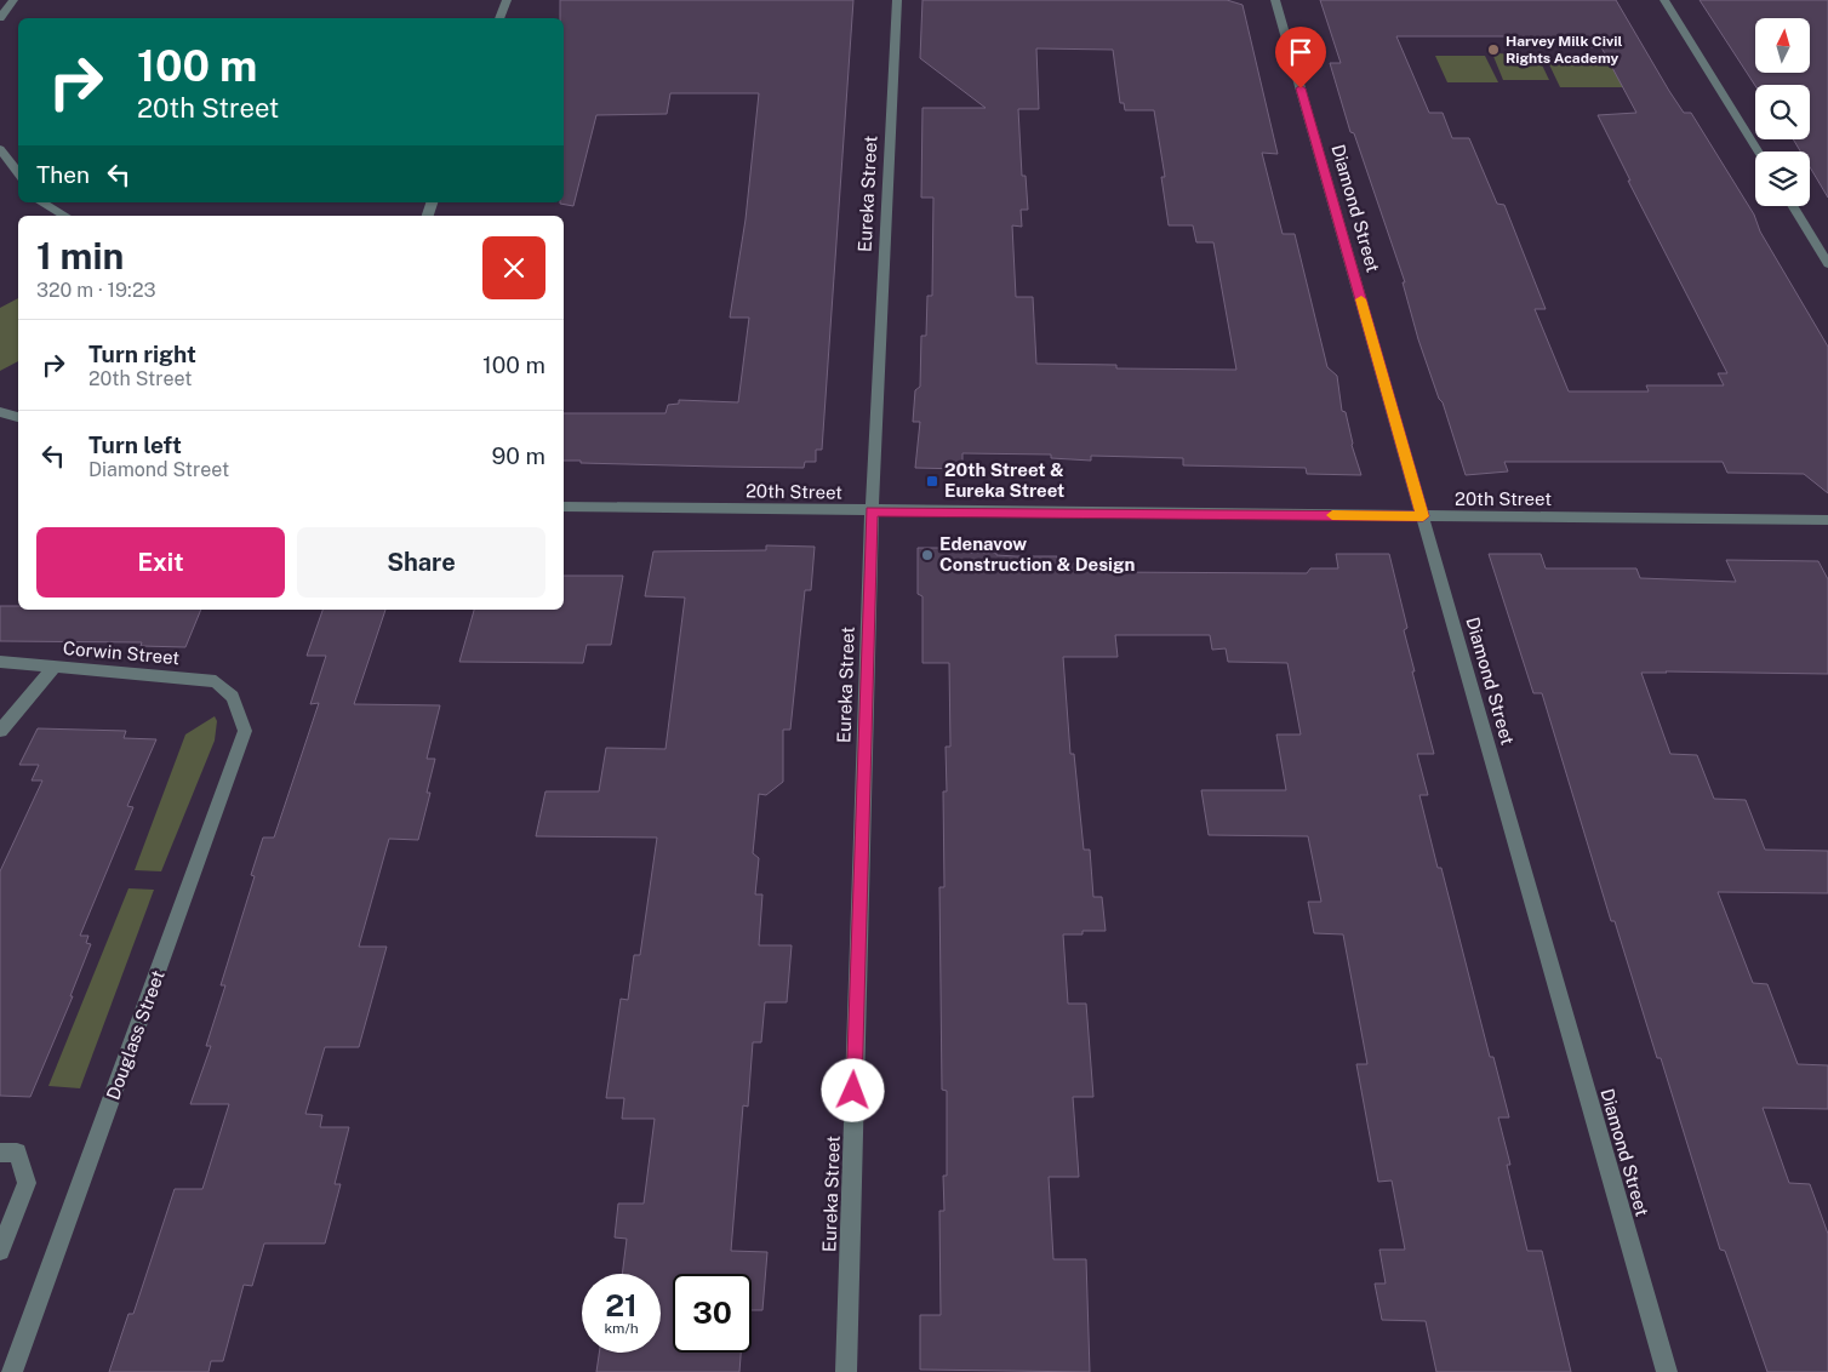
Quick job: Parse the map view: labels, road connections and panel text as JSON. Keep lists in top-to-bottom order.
{
  "streets": {
    "street": [
      "Eureka Street",
      "Diamond Street",
      "20th Street",
      "Corwin Street",
      "Douglass Street"
    ]
  },
  "crossings": [
    ["Eureka Street", "20th Street"],
    ["Diamond Street", "20th Street"],
    ["Corwin Street", "Douglass Street"]
  ],
  "places": {
    "other": ["Harvey Milk Civil Rights Academy", "Edenavow Construction & Design"],
    "transit": ["20th Street & Eureka Street"]
  },
  "north": "top",
  "page": {
    "turn": ["100 m", "20th Street"],
    "then": "Then",
    "heading": ["1 min", "320 m · 19:23"],
    "list": [
      {
        "name": "Turn right",
        "note": "20th Street",
        "value": "100 m"
      },
      {
        "name": "Turn left",
        "note": "Diamond Street",
        "value": "90 m"
      }
    ],
    "buttons": ["Exit", "Share"],
    "speed": "21 km/h",
    "limit": "30"
  }
}
